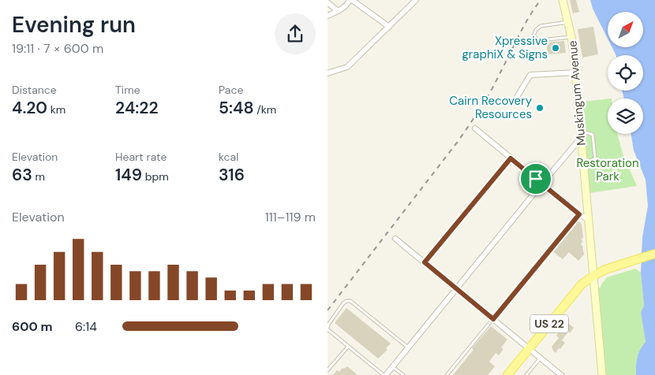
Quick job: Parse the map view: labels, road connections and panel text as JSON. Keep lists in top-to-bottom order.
{
  "streets": {
    "main road": ["US 22"],
    "street": ["Muskingum Avenue"]
  },
  "crossings": [
    ["Muskingum Avenue", "US 22"]
  ],
  "parks": ["Restoration Park"],
  "places": ["Xpressive graphiX & Signs", "Cairn Recovery Resources"],
  "north": "top right",
  "page": {
    "heading": ["Evening run", "19:11 · 7 × 600 m"],
    "stats": [
      ["Distance", "4.20 km"],
      ["Time", "24:22"],
      ["Pace", "5:48 /km"],
      ["Elevation", "63 m"],
      ["Heart rate", "149 bpm"],
      ["kcal", "316"]
    ],
    "chart": ["Elevation", "111–119 m"],
    "list": [
      {
        "name": "600 m",
        "note": "6:14"
      }
    ]
  }
}
